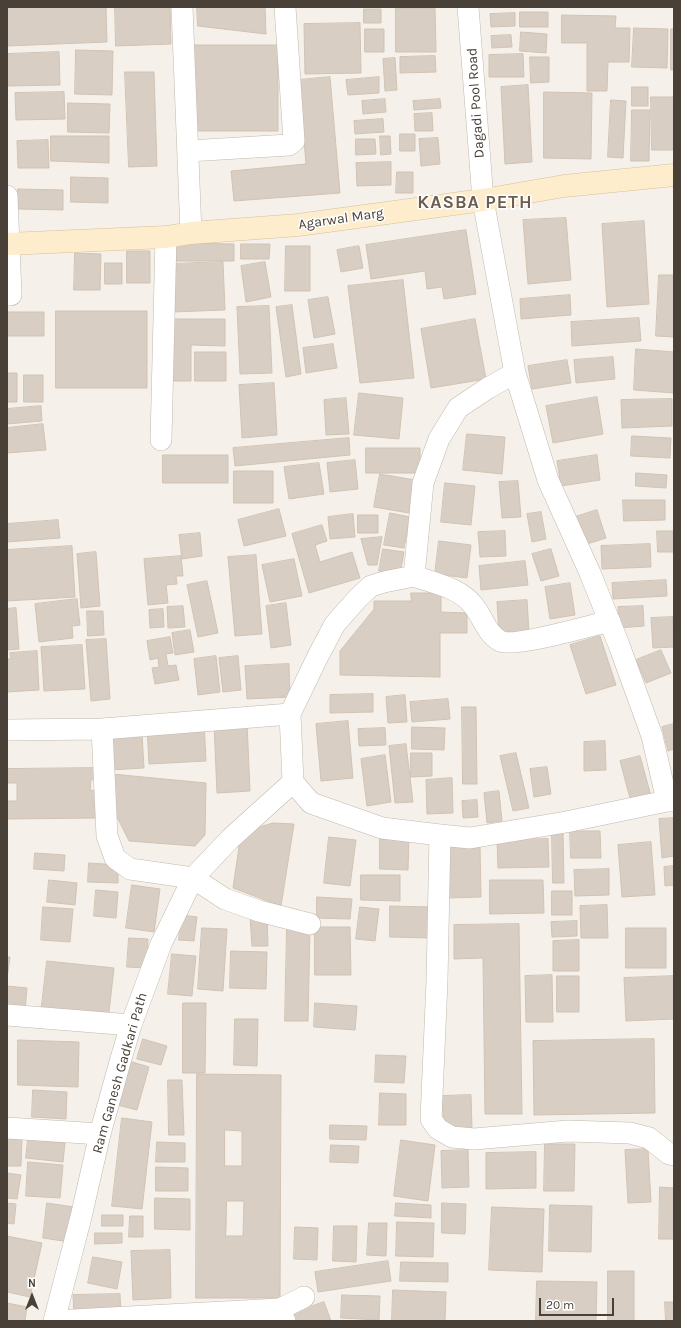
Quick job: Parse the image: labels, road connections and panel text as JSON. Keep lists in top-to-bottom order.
{
  "streets": {
    "street": ["Dagadi Pool Road", "Agarwal Marg", "Ram Ganesh Gadkari Path"]
  },
  "crossings": [
    ["Dagadi Pool Road", "Agarwal Marg"]
  ],
  "districts": ["KASBA PETH"],
  "scale_bar": "20 m",
  "north": "top"
}
